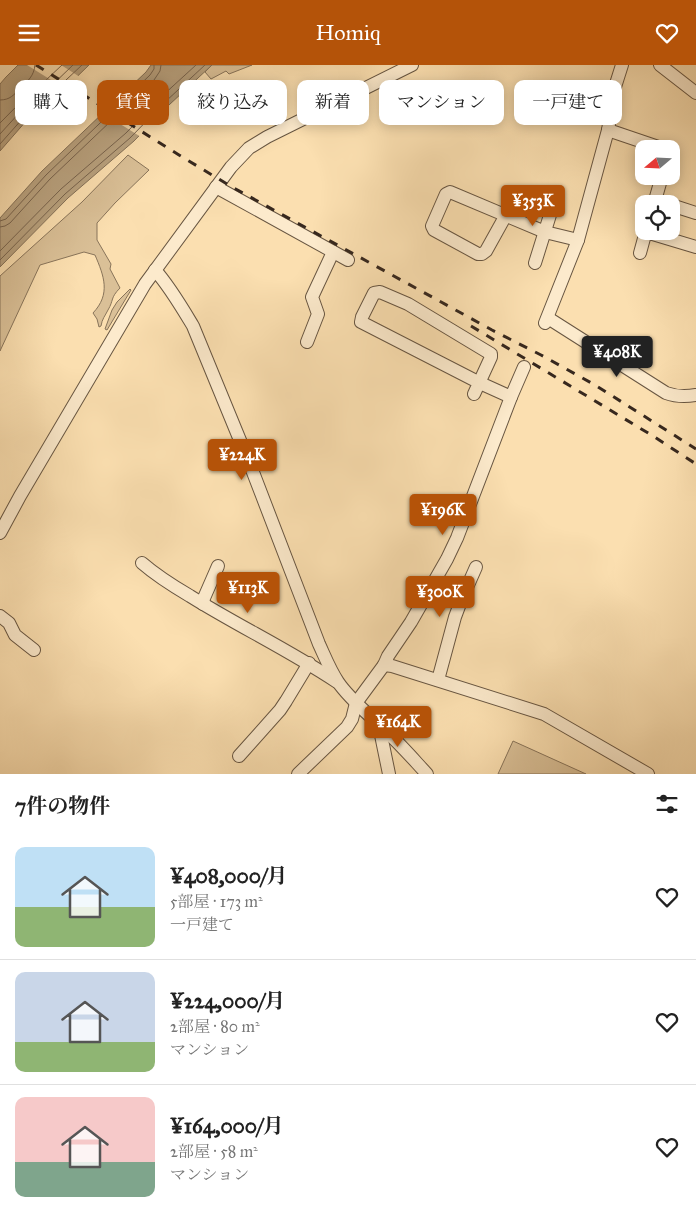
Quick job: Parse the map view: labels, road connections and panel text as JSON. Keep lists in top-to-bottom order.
{
  "north": "left",
  "page": {
    "header": "Homiq",
    "chip": [
      "購入",
      "賃貸",
      "絞り込み",
      "新着",
      "マンション",
      "一戸建て"
    ],
    "price": [
      "¥353K",
      "¥408K",
      "¥224K",
      "¥196K",
      "¥113K",
      "¥300K",
      "¥164K"
    ],
    "heading": "7件の物件",
    "list": [
      {
        "name": "¥408,000/月",
        "note": "5部屋 · 173 m² · 一戸建て"
      },
      {
        "name": "¥224,000/月",
        "note": "2部屋 · 80 m² · マンション"
      },
      {
        "name": "¥164,000/月",
        "note": "2部屋 · 58 m² · マンション"
      }
    ]
  }
}
